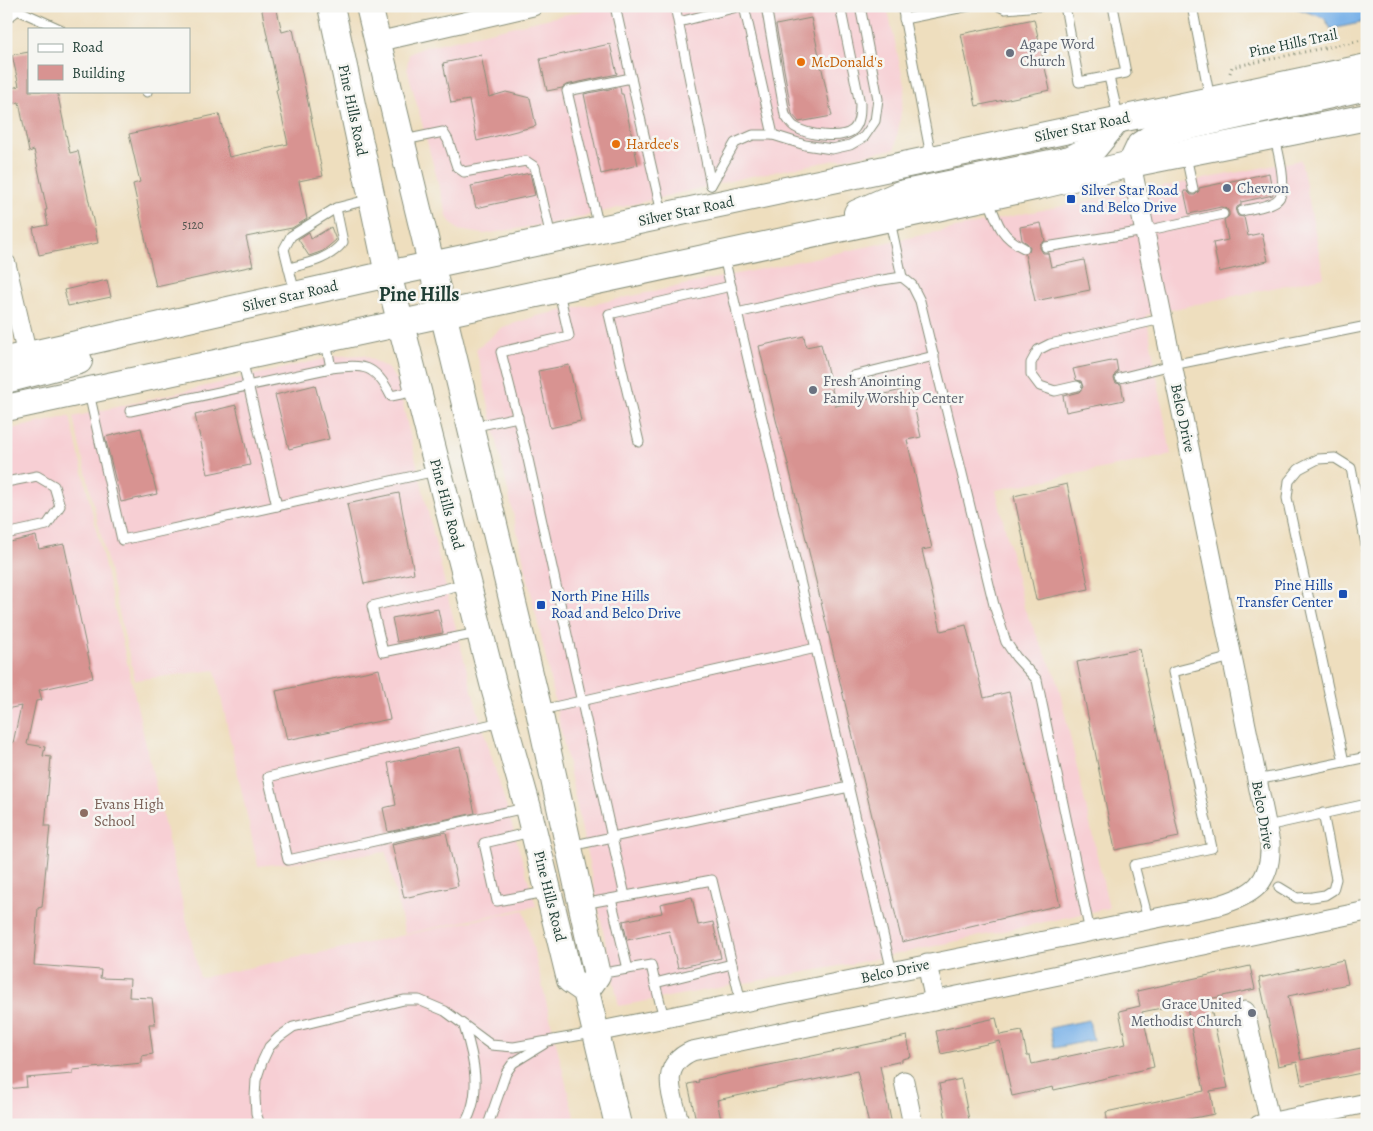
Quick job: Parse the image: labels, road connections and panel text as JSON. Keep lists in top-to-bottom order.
{
  "streets": {
    "main road": ["Pine Hills Road", "Silver Star Road"],
    "street": ["Belco Drive"],
    "path": ["Pine Hills Trail"]
  },
  "crossings": [
    ["Pine Hills Road", "Silver Star Road"],
    ["Pine Hills Road", "Belco Drive"],
    ["Silver Star Road", "Belco Drive"]
  ],
  "districts": ["Pine Hills"],
  "places": {
    "other": [
      "Agape Word Church",
      "McDonald's",
      "Hardee's",
      "Chevron",
      "Fresh Anointing Family Worship Center",
      "Evans High School",
      "Grace United Methodist Church"
    ],
    "transit": ["Silver Star Road and Belco Drive", "Pine Hills Transfer Center", "North Pine Hills Road and Belco Drive"]
  },
  "house_numbers": ["5120"],
  "legend": ["Road", "Building"]
}
